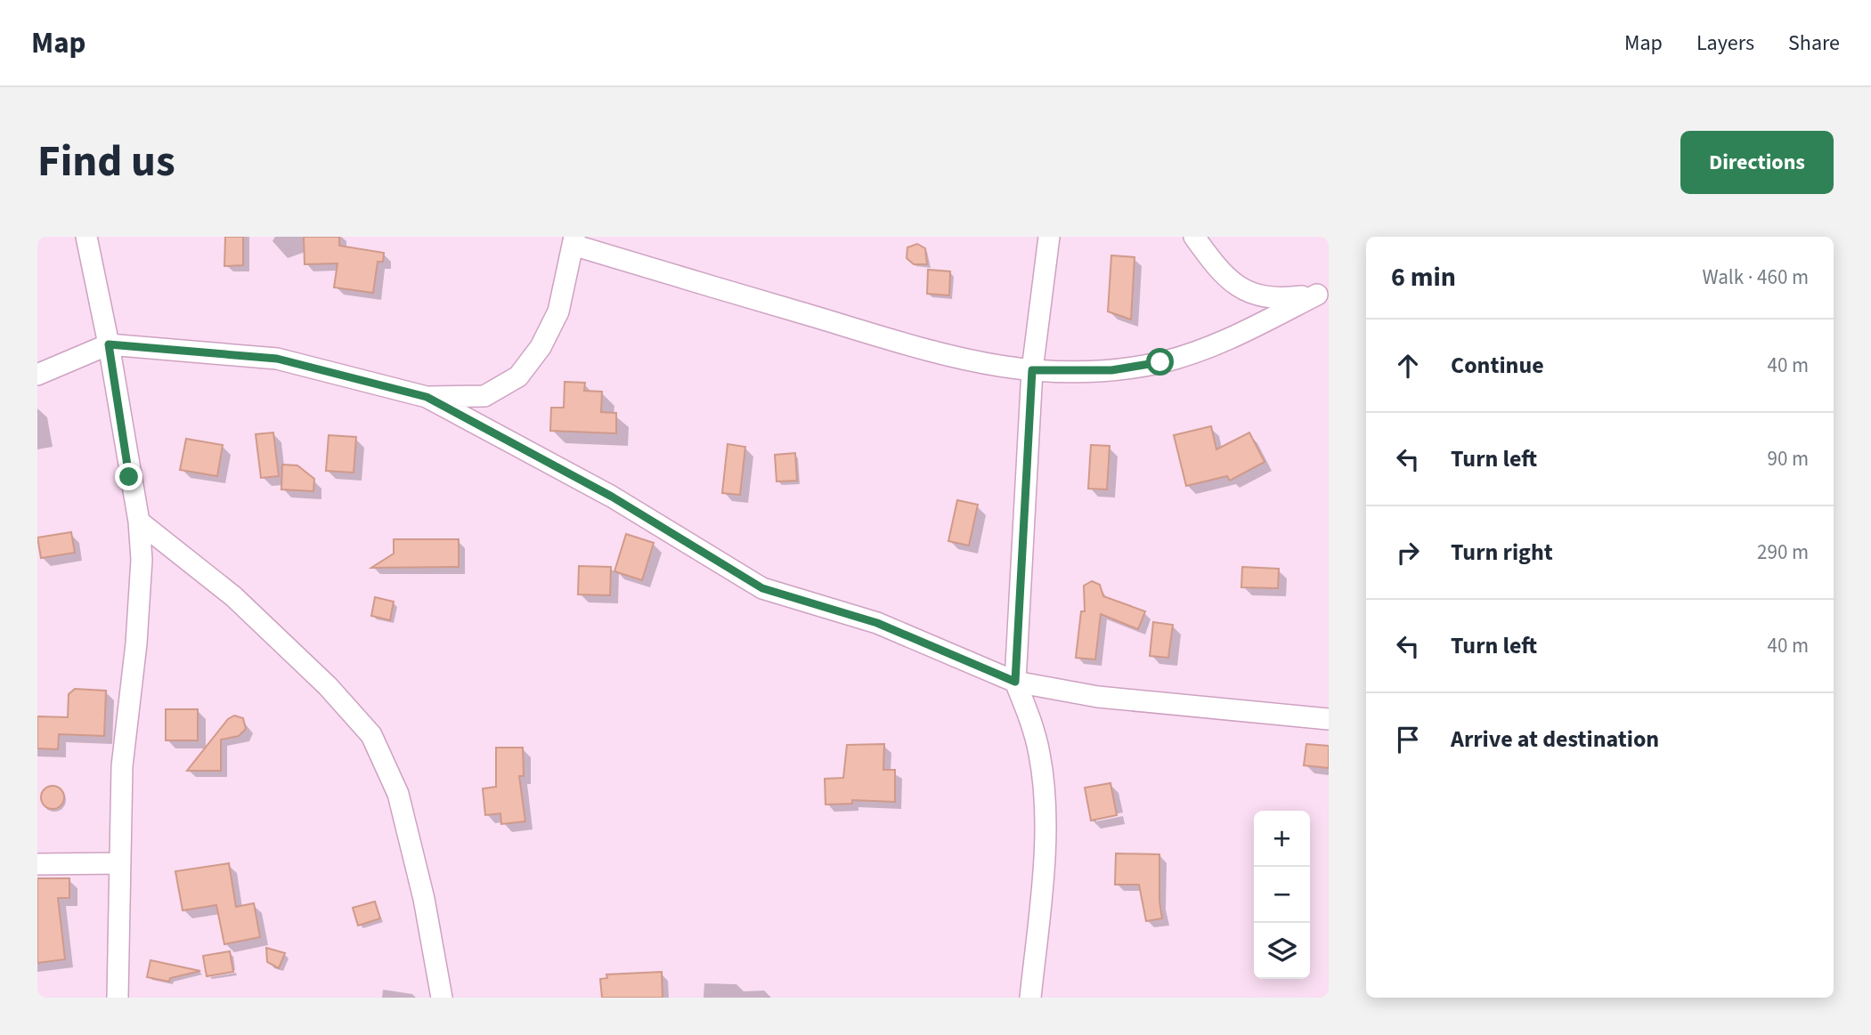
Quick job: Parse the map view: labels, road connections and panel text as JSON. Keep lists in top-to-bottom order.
{
  "page": {
    "header": "Map",
    "nav": ["Map", "Layers", "Share"],
    "title": "Find us",
    "buttons": "Directions",
    "heading": ["6 min", "Walk · 460 m"],
    "list": [
      ["Continue", "40 m"],
      ["Turn left", "90 m"],
      ["Turn right", "290 m"],
      ["Turn left", "40 m"],
      "Arrive at destination"
    ],
    "map_buttons": ["+", "−"]
  }
}
